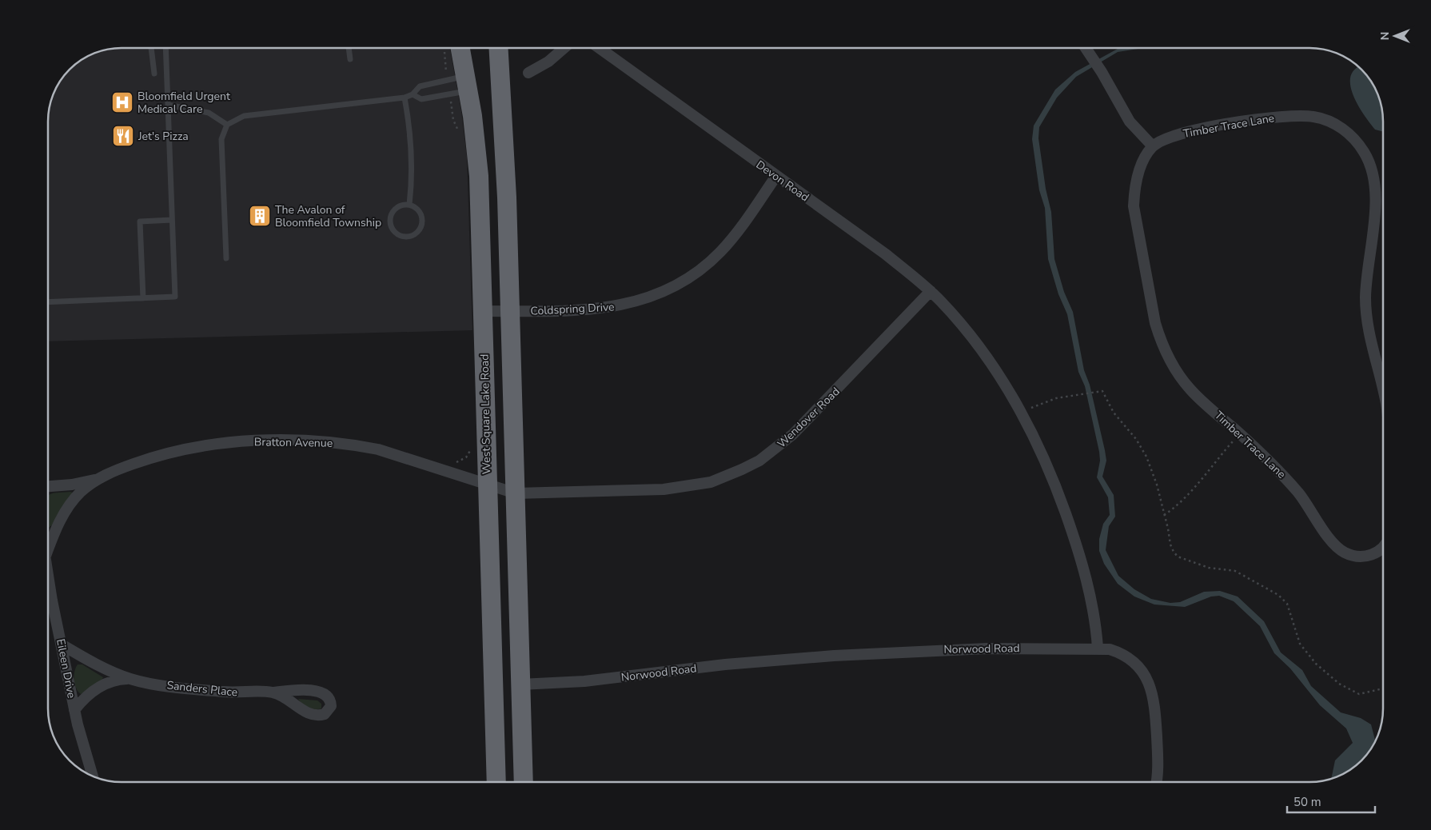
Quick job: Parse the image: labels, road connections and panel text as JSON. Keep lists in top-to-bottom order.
{
  "streets": {
    "highway": ["West Square Lake Road"],
    "street": [
      "Timber Trace Lane",
      "Devon Road",
      "Coldspring Drive",
      "Wendover Road",
      "Bratton Avenue",
      "Norwood Road",
      "Eileen Drive",
      "Sanders Place"
    ]
  },
  "crossings": [
    ["Devon Road", "Coldspring Drive"],
    ["Devon Road", "Wendover Road"],
    ["Coldspring Drive", "West Square Lake Road"],
    ["West Square Lake Road", "Wendover Road"],
    ["West Square Lake Road", "Bratton Avenue"],
    ["Wendover Road", "Bratton Avenue"],
    ["Eileen Drive", "Sanders Place"]
  ],
  "places": {
    "hospital": ["Bloomfield Urgent Medical Care"],
    "restaurant": ["Jet's Pizza"],
    "building": ["The Avalon of Bloomfield Township"]
  },
  "scale_bar": "50 m",
  "north": "left"
}
